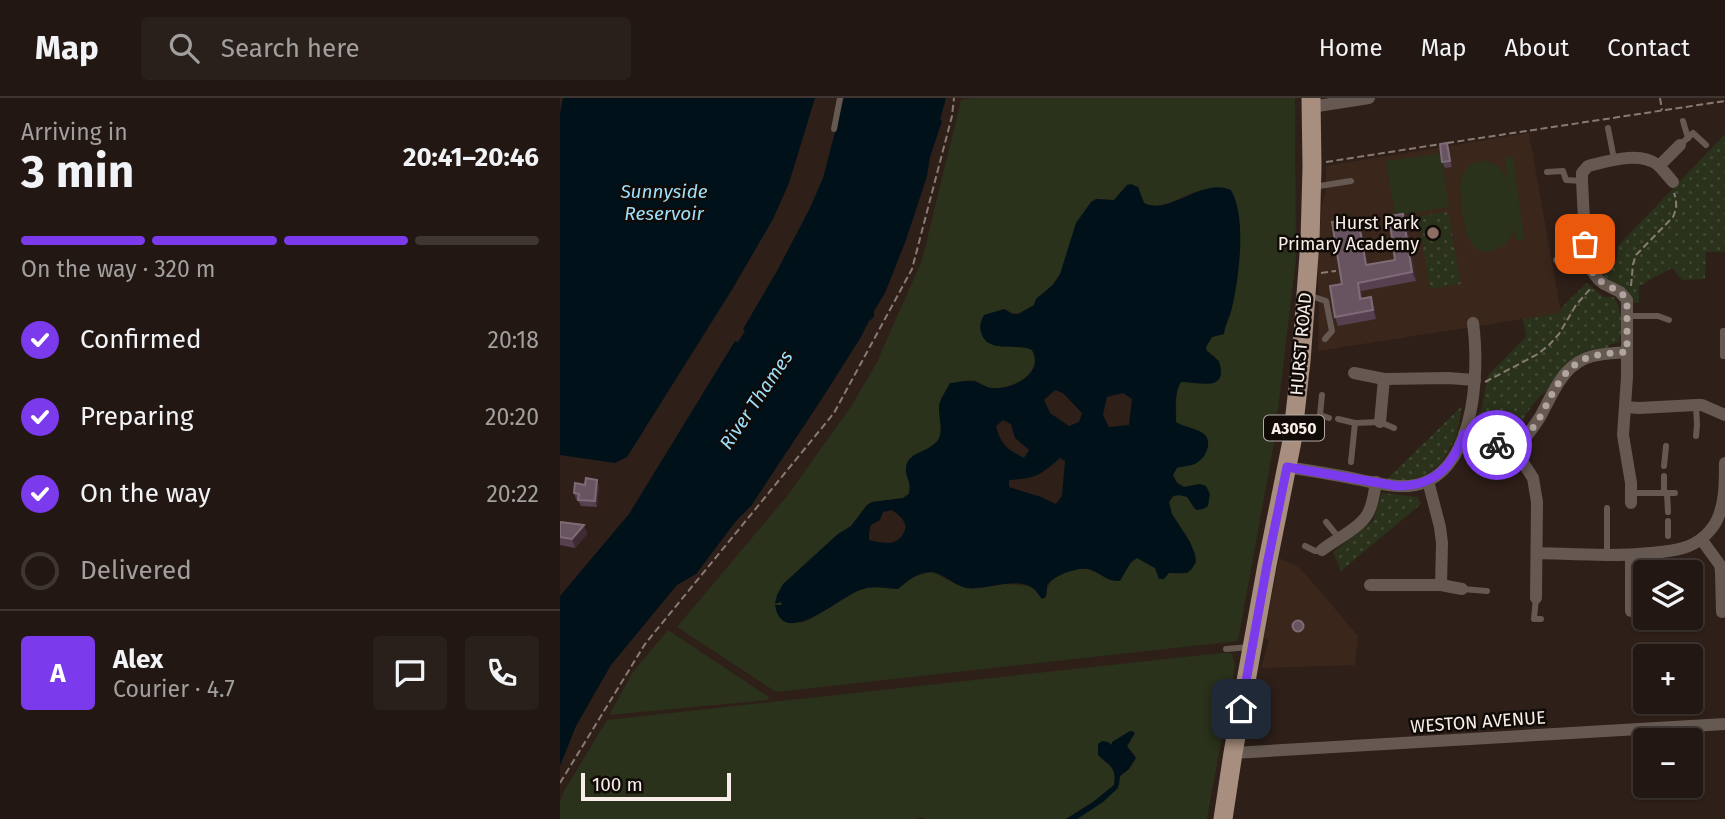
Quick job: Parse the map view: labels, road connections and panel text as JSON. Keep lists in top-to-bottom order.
{
  "streets": {
    "main road": ["HURST ROAD", "A3050"],
    "street": ["WESTON AVENUE"]
  },
  "crossings": [
    ["HURST ROAD", "A3050"],
    ["HURST ROAD", "WESTON AVENUE"],
    ["A3050", "WESTON AVENUE"]
  ],
  "water": ["Sunnyside Reservoir", "River Thames"],
  "places": ["Hurst Park Primary Academy"],
  "scale_bar": "100 m",
  "page": {
    "header": "Map",
    "search": "Search here",
    "nav": [
      "Home",
      "Map",
      "About",
      "Contact"
    ],
    "heading": ["3 min", "Arriving in", "20:41–20:46"],
    "panel": ["Alex", "Courier · 4.7"],
    "bar": "On the way · 320 m",
    "list": [
      ["Confirmed", "20:18"],
      ["Preparing", "20:20"],
      ["On the way", "20:22"],
      "Delivered"
    ],
    "map_buttons": ["+", "−"],
    "round": "A",
    "scale": "100 m"
  }
}
